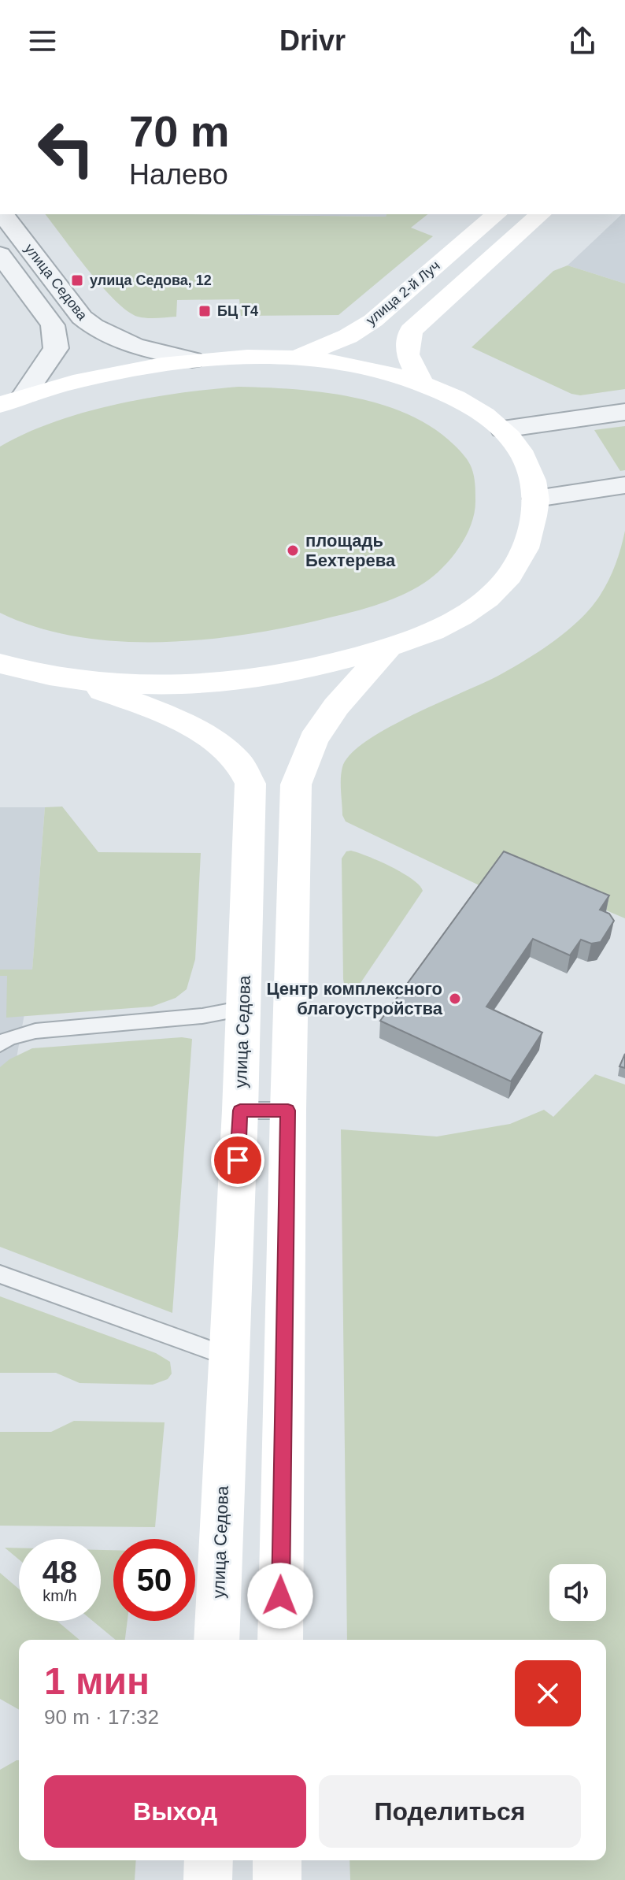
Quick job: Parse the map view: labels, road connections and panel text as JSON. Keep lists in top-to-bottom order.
{
  "streets": {
    "main road": ["улица Седова", "улица 2-й Луч"]
  },
  "places": {
    "transit": ["улица Седова, 12", "БЦ Т4"],
    "other": ["площадь Бехтерева", "Центр комплексного благоустройства"]
  },
  "page": {
    "header": "Drivr",
    "turn": ["70 m", "Налево"],
    "speed": "48 km/h",
    "limit": "50",
    "heading": ["1 мин", "90 m · 17:32"],
    "buttons": ["Выход", "Поделиться"]
  }
}
